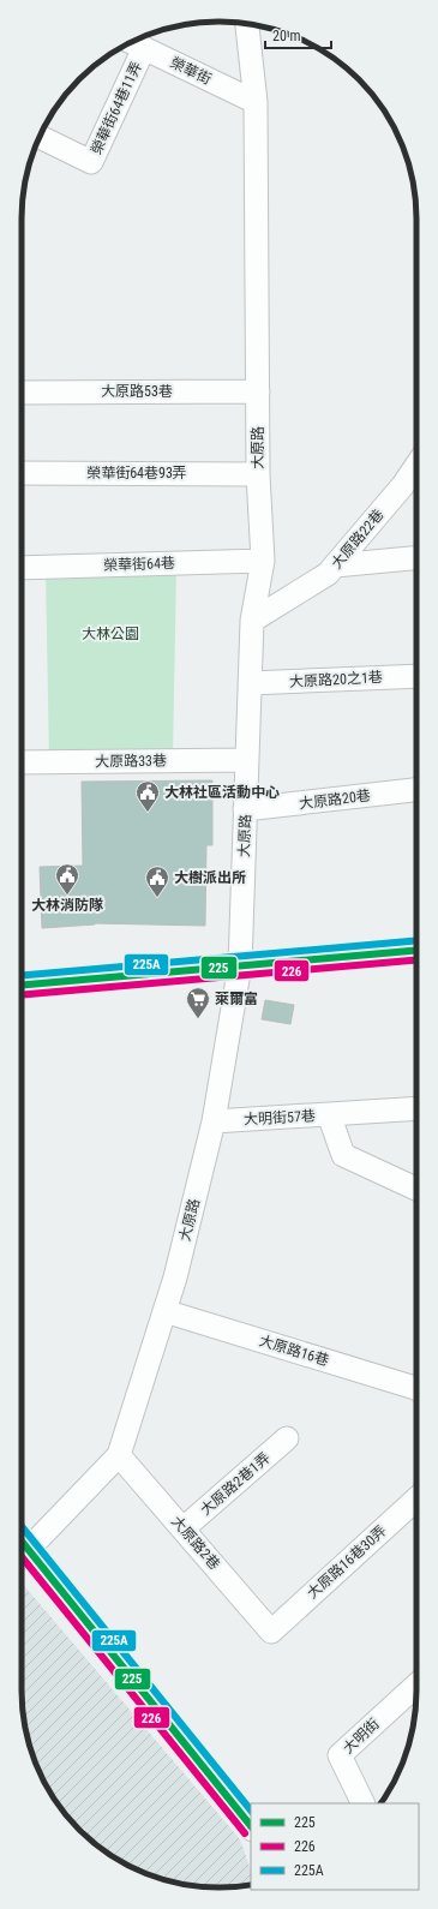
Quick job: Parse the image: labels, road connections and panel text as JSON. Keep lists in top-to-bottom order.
{
  "streets": {
    "street": [
      "榮華街",
      "榮華街64巷11弄",
      "大原路53巷",
      "大原路",
      "榮華街64巷93弄",
      "大原路22巷",
      "榮華街64巷",
      "大原路20之1巷",
      "大原路33巷",
      "大原路20巷",
      "大明街57巷",
      "大原路16巷",
      "大原路2巷1弄",
      "大原路2巷",
      "大原路16巷30弄",
      "大明街"
    ]
  },
  "crossings": [
    ["榮華街", "榮華街64巷11弄"],
    ["榮華街", "大原路"],
    ["大原路53巷", "大原路"],
    ["大原路", "榮華街64巷93弄"],
    ["大原路", "大原路22巷"],
    ["大原路", "榮華街64巷"],
    ["大原路", "大原路20之1巷"],
    ["大原路", "大原路33巷"],
    ["大原路", "大原路20巷"],
    ["大原路", "大明街57巷"],
    ["大原路", "大原路16巷"],
    ["大原路", "大原路2巷"],
    ["大原路2巷1弄", "大原路2巷"],
    ["大原路2巷", "大原路16巷30弄"]
  ],
  "parks": ["大林公園"],
  "places": {
    "public building": ["大林社區活動中心", "大林消防隊", "大樹派出所"],
    "supermarket": ["萊爾富"]
  },
  "lines": ["transit line 225A", "transit line 225", "transit line 226"],
  "legend": ["225", "226", "225A"],
  "scale_bar": "20 m"
}
